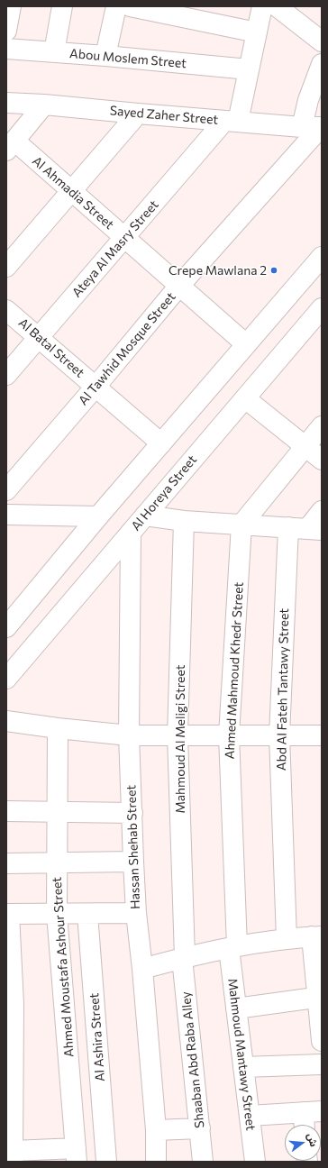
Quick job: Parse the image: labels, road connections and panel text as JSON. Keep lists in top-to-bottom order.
{
  "streets": {
    "street": [
      "Abou Moslem Street",
      "Sayed Zaher Street",
      "Al Ahmadia Street",
      "Ateya Al Masry Street",
      "Al Batal Street",
      "Al Tawhid Mosque Street",
      "Al Horeya Street",
      "Ahmed Mahmoud Khedr Street",
      "Abd Al Fateh Tantawy Street",
      "Mahmoud Al Meligi Street",
      "Hassan Shehab Street",
      "Ahmed Moustafa Ashour Street",
      "Al Ashira Street",
      "Mahmoud Mantawy Street",
      "Shaaban Abd Raba Alley"
    ]
  },
  "crossings": [
    ["Sayed Zaher Street", "Ateya Al Masry Street"],
    ["Sayed Zaher Street", "Al Tawhid Mosque Street"],
    ["Al Ahmadia Street", "Ateya Al Masry Street"],
    ["Al Ahmadia Street", "Al Tawhid Mosque Street"],
    ["Ateya Al Masry Street", "Al Batal Street"],
    ["Al Batal Street", "Al Tawhid Mosque Street"],
    ["Al Horeya Street", "Hassan Shehab Street"],
    ["Ahmed Mahmoud Khedr Street", "Mahmoud Mantawy Street"],
    ["Mahmoud Al Meligi Street", "Shaaban Abd Raba Alley"]
  ],
  "places": ["Crepe Mawlana 2"],
  "north": "right"
}
